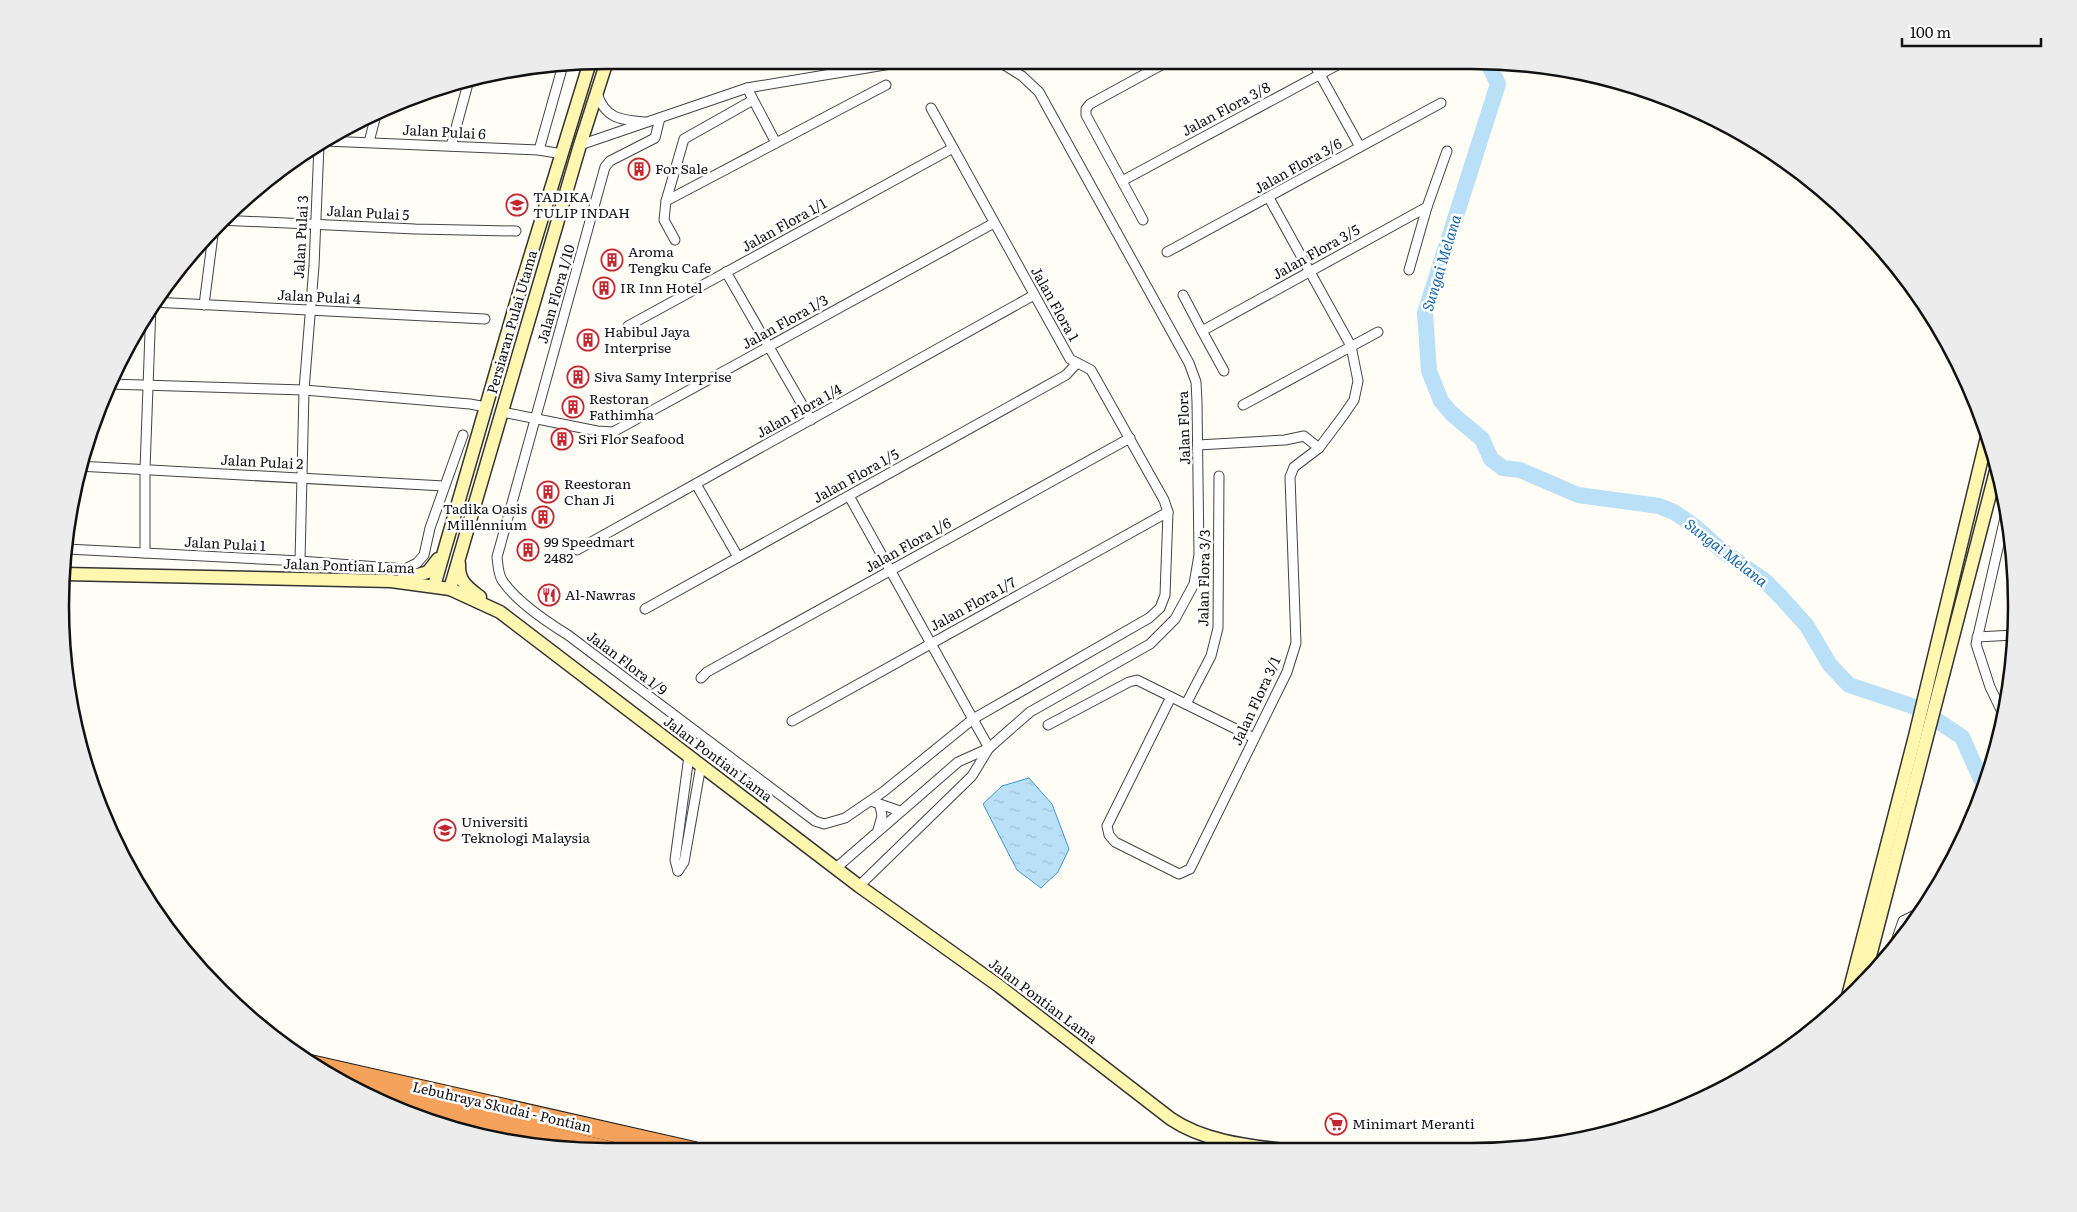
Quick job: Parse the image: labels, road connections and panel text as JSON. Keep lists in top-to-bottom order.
{
  "streets": {
    "highway": ["Lebuhraya Skudai - Pontian"],
    "street": [
      "Jalan Flora 3/8",
      "Jalan Pulai 6",
      "Jalan Flora 3/6",
      "Jalan Pulai 5",
      "Jalan Flora 1/1",
      "Jalan Pulai 3",
      "Jalan Flora 3/5",
      "Jalan Flora 1/10",
      "Jalan Pulai 4",
      "Jalan Flora 1",
      "Persiaran Pulai Utama",
      "Jalan Flora 1/3",
      "Jalan Flora 1/4",
      "Jalan Flora",
      "Jalan Pulai 2",
      "Jalan Flora 1/5",
      "Jalan Pulai 1",
      "Jalan Flora 1/6",
      "Jalan Pontian Lama",
      "Jalan Flora 3/3",
      "Jalan Flora 1/7",
      "Jalan Flora 1/9",
      "Jalan Flora 3/1"
    ]
  },
  "crossings": [
    ["Jalan Pulai 6", "Persiaran Pulai Utama"],
    ["Jalan Pulai 5", "Jalan Pulai 3"],
    ["Jalan Flora 1/1", "Jalan Flora 1"],
    ["Jalan Pulai 3", "Jalan Pulai 4"],
    ["Jalan Pulai 3", "Jalan Pulai 2"],
    ["Jalan Pulai 3", "Jalan Pulai 1"],
    ["Jalan Flora 1/10", "Jalan Flora 1/3"],
    ["Jalan Flora 1/10", "Jalan Flora 1/9"],
    ["Jalan Flora 1", "Jalan Flora 1/3"],
    ["Jalan Flora 1", "Jalan Flora 1/4"],
    ["Jalan Flora 1", "Jalan Flora 1/5"],
    ["Jalan Flora 1", "Jalan Flora 1/6"],
    ["Jalan Flora 1", "Jalan Flora 1/7"],
    ["Jalan Flora 1", "Jalan Flora 1/9"],
    ["Persiaran Pulai Utama", "Jalan Flora 1/3"],
    ["Persiaran Pulai Utama", "Jalan Pontian Lama"],
    ["Jalan Flora 1/3", "Jalan Flora 1/9"],
    ["Jalan Flora", "Jalan Pontian Lama"],
    ["Jalan Pulai 2", "Jalan Pulai 1"]
  ],
  "water": ["Sungai Melana"],
  "places": {
    "building": [
      "For Sale",
      "Aroma Tengku Cafe",
      "IR Inn Hotel",
      "Habibul Jaya Interprise",
      "Siva Samy Interprise",
      "Restoran Fathimha",
      "Sri Flor Seafood",
      "Reestoran Chan Ji",
      "Tadika Oasis Millennium",
      "99 Speedmart 2482"
    ],
    "school or university": ["TADIKA TULIP INDAH", "Universiti Teknologi Malaysia"],
    "restaurant": ["Al-Nawras"],
    "supermarket": ["Minimart Meranti"]
  },
  "scale_bar": "100 m"
}
